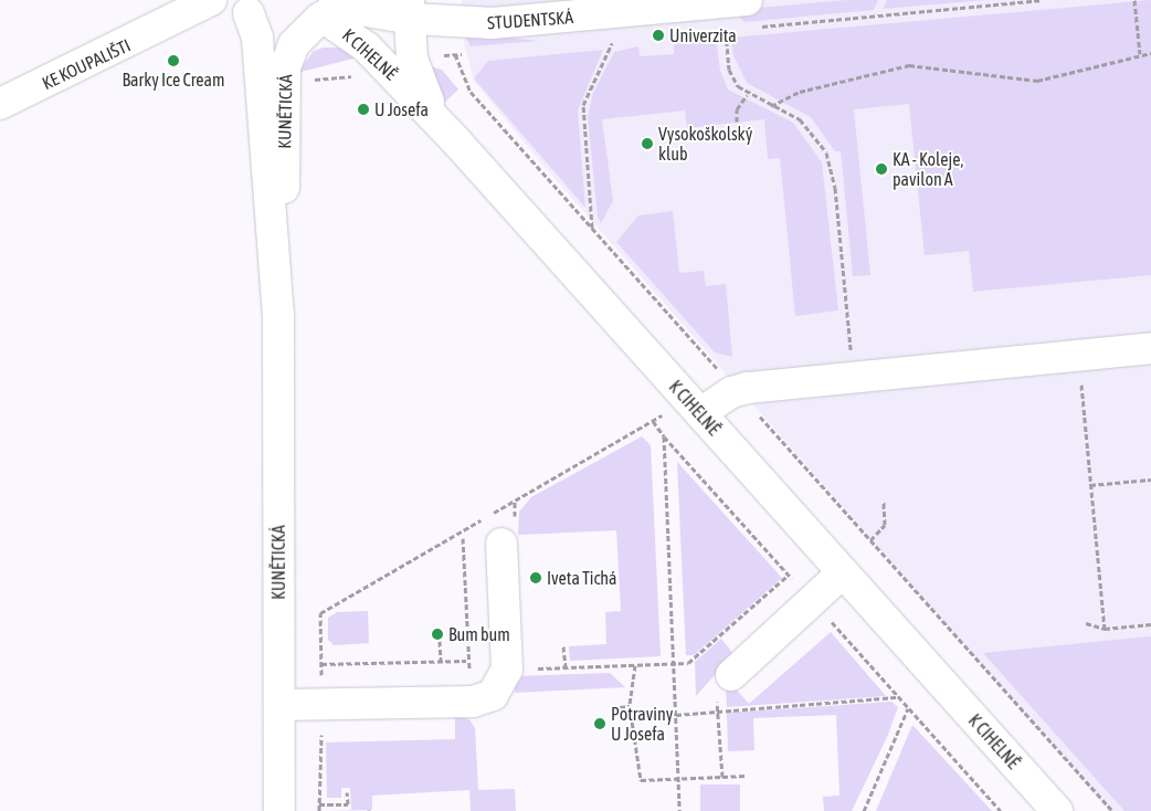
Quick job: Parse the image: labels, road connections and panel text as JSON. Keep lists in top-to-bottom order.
{
  "streets": {
    "street": [
      "STUDENTSKÁ",
      "K CIHELNĚ",
      "KE KOUPALIŠTI",
      "KUNĚTICKÁ"
    ]
  },
  "crossings": [
    ["STUDENTSKÁ", "K CIHELNĚ"],
    ["STUDENTSKÁ", "KUNĚTICKÁ"],
    ["K CIHELNĚ", "KUNĚTICKÁ"],
    ["KE KOUPALIŠTI", "KUNĚTICKÁ"]
  ],
  "places": [
    "Univerzita",
    "Barky Ice Cream",
    "U Josefa",
    "Vysokoškolský klub",
    "KA - Koleje, pavilon A",
    "Iveta Tichá",
    "Bum bum",
    "Potraviny U Josefa"
  ]
}
